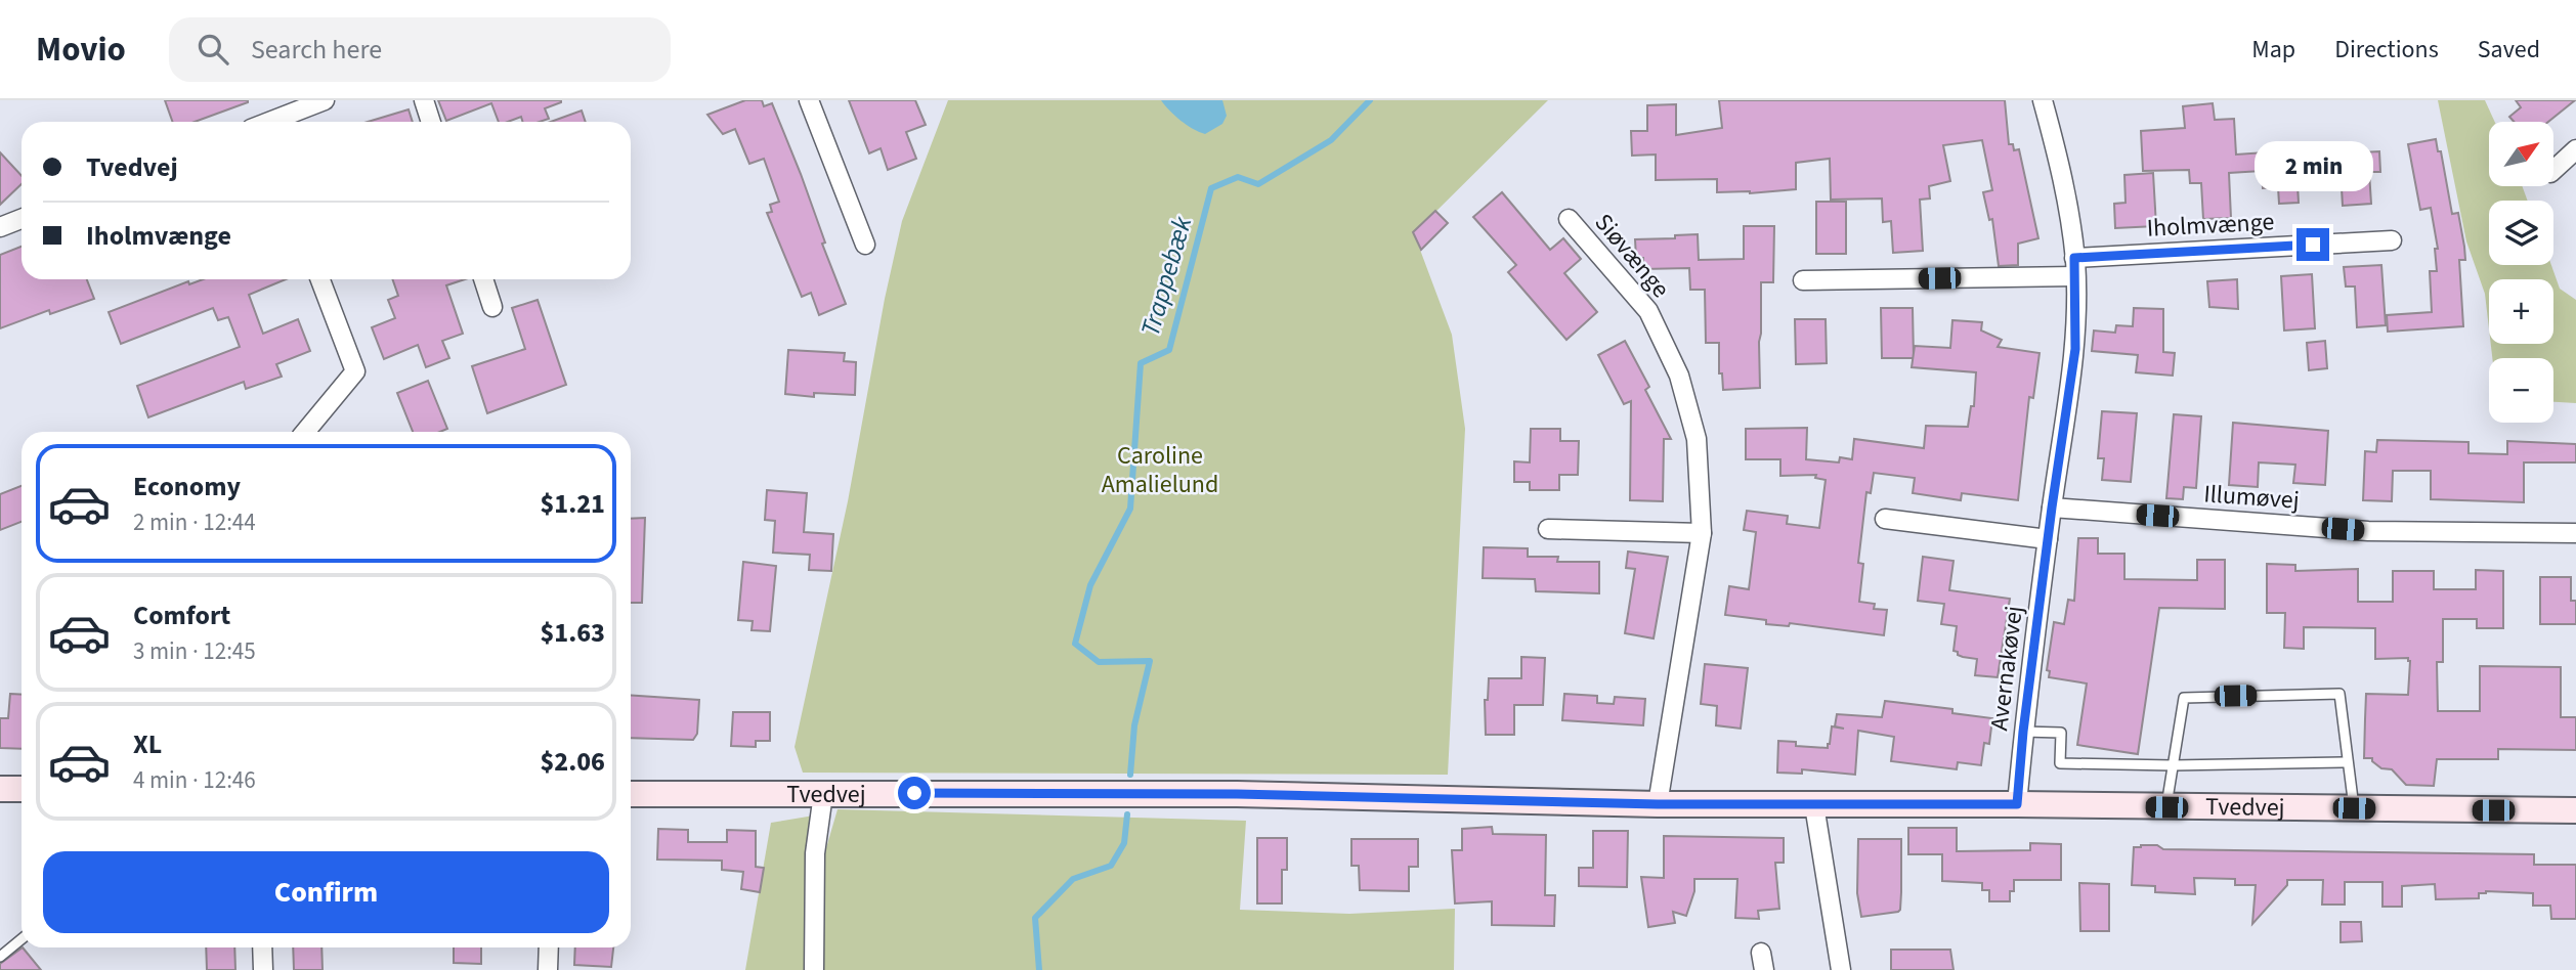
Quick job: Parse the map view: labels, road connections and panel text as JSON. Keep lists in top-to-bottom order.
{
  "streets": {
    "street": [
      "Iholmvænge",
      "Siøvænge",
      "Illumøvej",
      "Avernakøvej",
      "Tvedvej"
    ]
  },
  "crossings": [
    ["Iholmvænge", "Avernakøvej"],
    ["Siøvænge", "Tvedvej"],
    ["Illumøvej", "Avernakøvej"],
    ["Avernakøvej", "Tvedvej"]
  ],
  "water": ["Trappebæk"],
  "parks": ["Caroline Amalielund"],
  "north": "top right",
  "page": {
    "header": "Movio",
    "search": "Search here",
    "nav": ["Map", "Directions", "Saved"],
    "map_buttons": ["+", "−"],
    "banner": ["Tvedvej", "Iholmvænge"],
    "bubble": "2 min",
    "list": [
      {
        "name": "Economy",
        "note": "2 min · 12:44",
        "value": "$1.21"
      },
      {
        "name": "Comfort",
        "note": "3 min · 12:45",
        "value": "$1.63"
      },
      {
        "name": "XL",
        "note": "4 min · 12:46",
        "value": "$2.06"
      }
    ],
    "buttons": "Confirm"
  }
}
